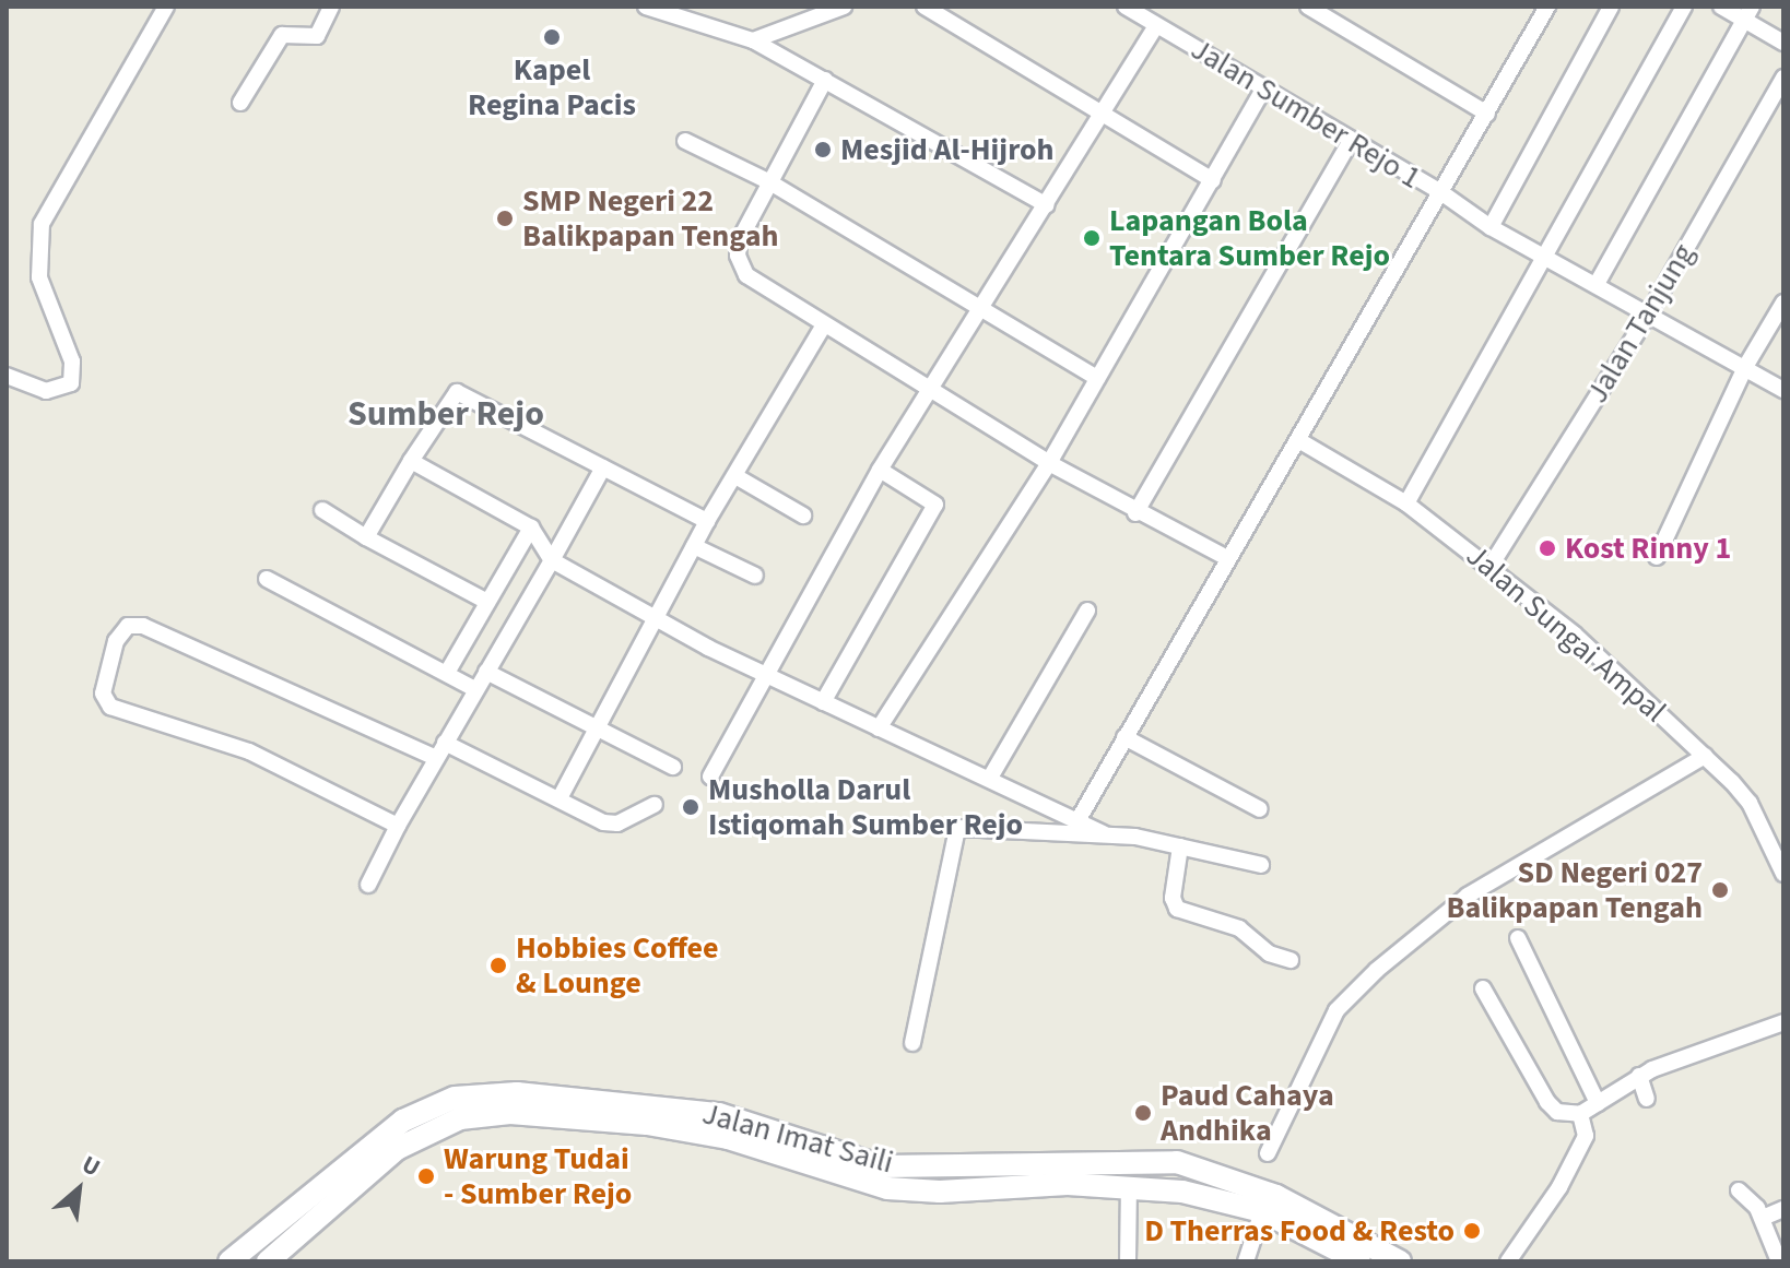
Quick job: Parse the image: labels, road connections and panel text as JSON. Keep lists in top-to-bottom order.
{
  "streets": {
    "main road": ["Jalan Imat Saili"],
    "street": ["Jalan Sumber Rejo 1", "Jalan Tanjung", "Jalan Sungai Ampal"]
  },
  "crossings": [
    ["Jalan Sumber Rejo 1", "Jalan Tanjung"],
    ["Jalan Tanjung", "Jalan Sungai Ampal"]
  ],
  "districts": ["Sumber Rejo"],
  "places": [
    "Kapel Regina Pacis",
    "Mesjid Al-Hijroh",
    "SMP Negeri 22 Balikpapan Tengah",
    "Lapangan Bola Tentara Sumber Rejo",
    "Kost Rinny 1",
    "Musholla Darul Istiqomah Sumber Rejo",
    "SD Negeri 027 Balikpapan Tengah",
    "Hobbies Coffee & Lounge",
    "Paud Cahaya Andhika",
    "Warung Tudai - Sumber Rejo",
    "D Therras Food & Resto"
  ],
  "north": "top right"
}
